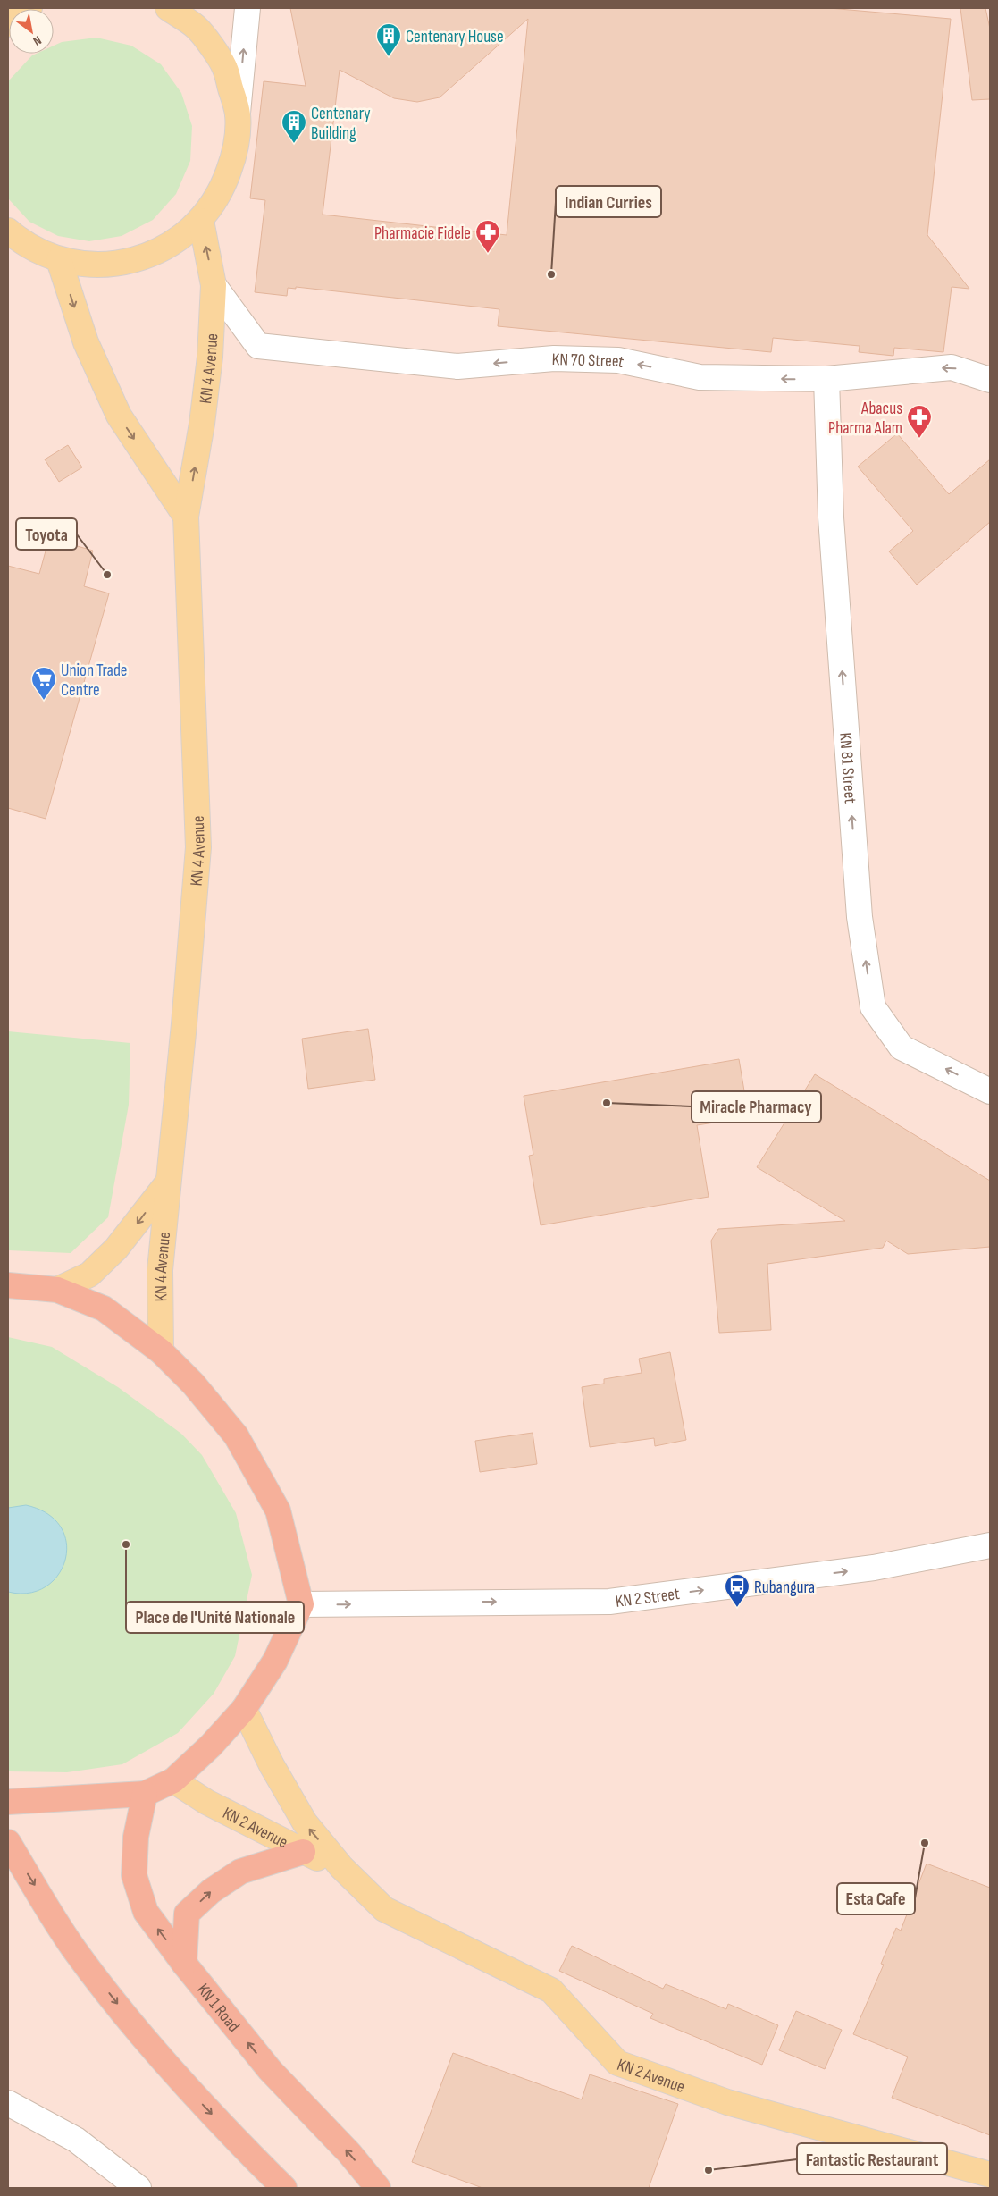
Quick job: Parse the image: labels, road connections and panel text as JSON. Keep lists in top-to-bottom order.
{
  "streets": {
    "highway": ["KN 1 Road"],
    "main road": ["KN 4 Avenue", "KN 2 Avenue"],
    "street": ["KN 70 Street", "KN 81 Street", "KN 2 Street"]
  },
  "crossings": [
    ["KN 70 Street", "KN 4 Avenue"],
    ["KN 70 Street", "KN 81 Street"]
  ],
  "one_way": ["KN 70 Street", "KN 81 Street", "KN 2 Street"],
  "places": {
    "building": ["Centenary House", "Centenary Building"],
    "pharmacy": ["Pharmacie Fidele", "Abacus Pharma Alam"],
    "other": [
      "Indian Curries",
      "Toyota",
      "Miracle Pharmacy",
      "Place de l'Unité Nationale",
      "Esta Cafe",
      "Fantastic Restaurant"
    ],
    "supermarket": ["Union Trade Centre"],
    "bus stop": ["Rubangura"]
  },
  "north": "bottom right"
}
